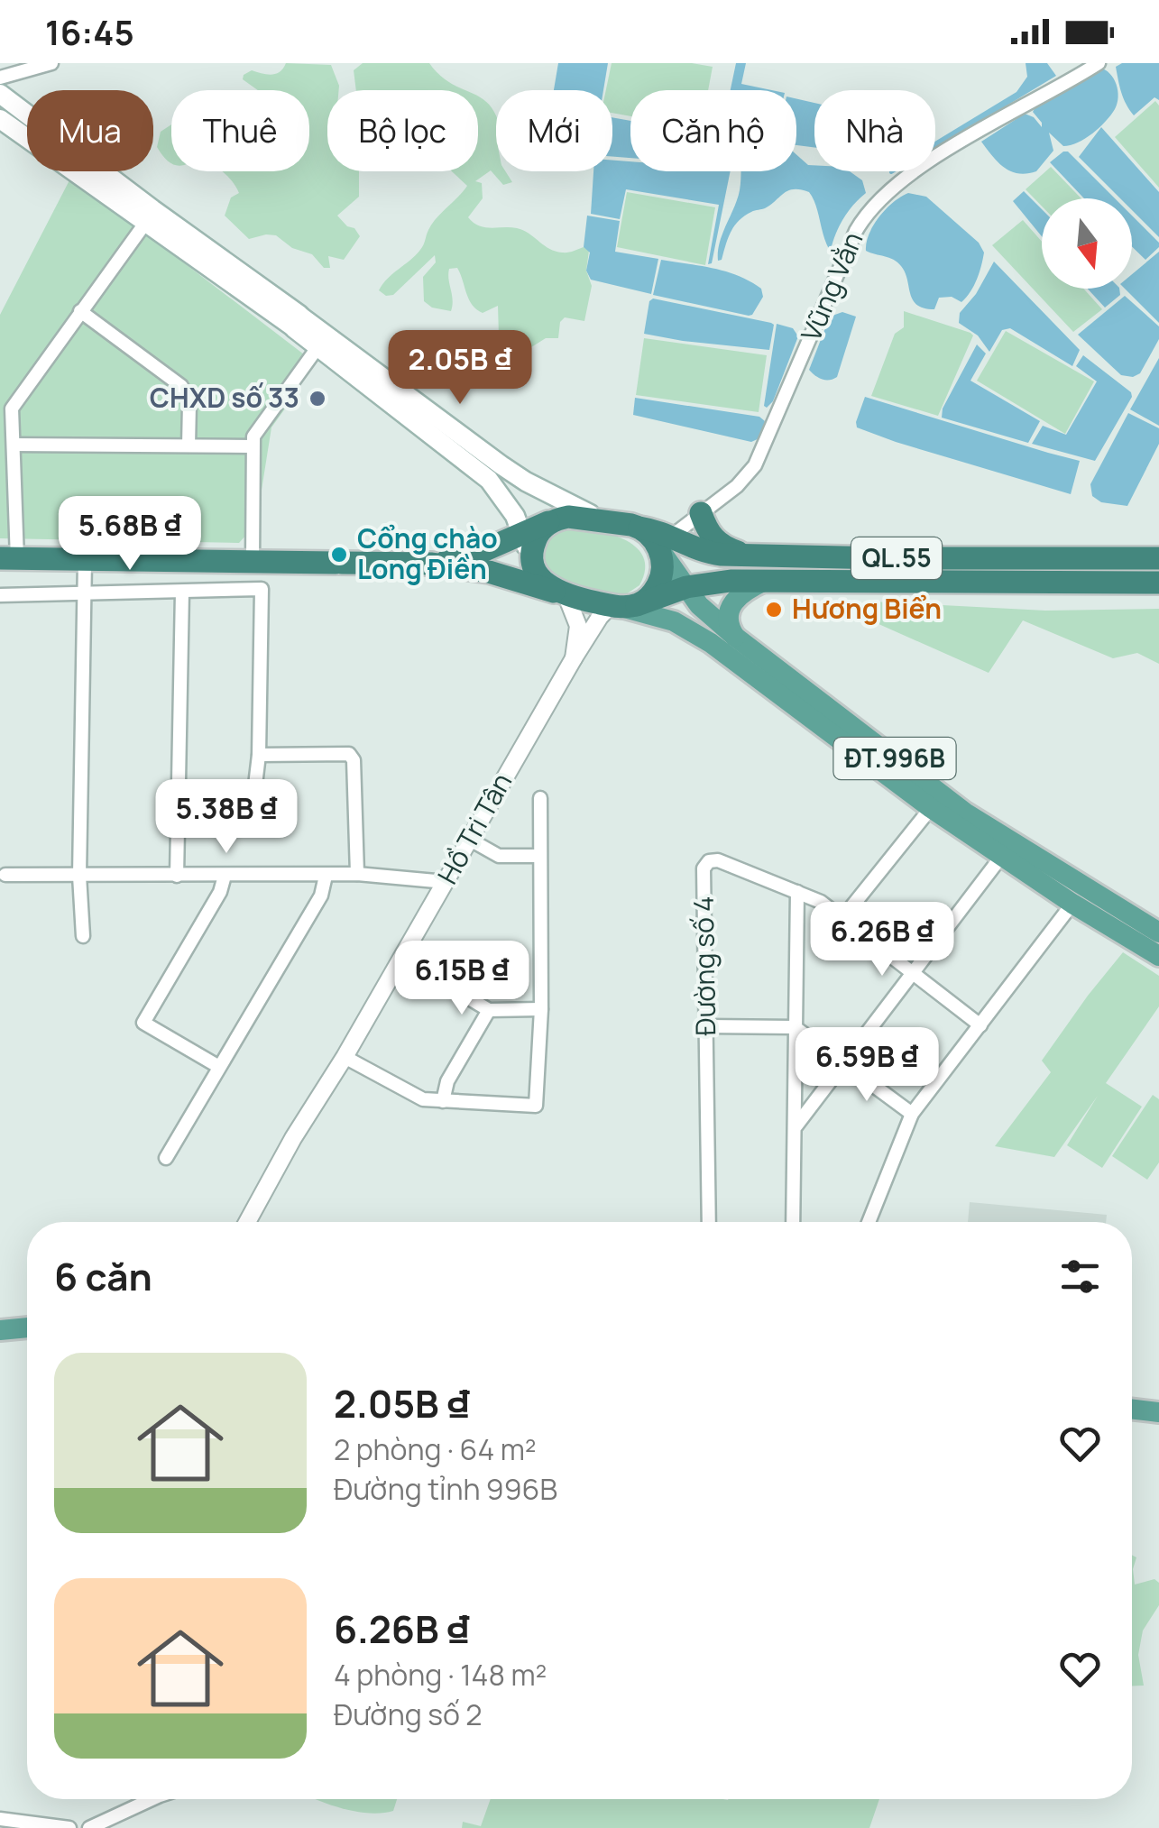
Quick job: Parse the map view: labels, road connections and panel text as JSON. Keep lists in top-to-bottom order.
{
  "streets": {
    "highway": ["QL.55"],
    "main road": ["ĐT.996B"],
    "street": ["Vũng Vằn", "Hồ Tri Tân", "Đường số 4"]
  },
  "crossings": [
    ["Vũng Vằn", "QL.55"],
    ["Vũng Vằn", "ĐT.996B"],
    ["Vũng Vằn", "Hồ Tri Tân"],
    ["QL.55", "ĐT.996B"],
    ["QL.55", "Hồ Tri Tân"],
    ["ĐT.996B", "Hồ Tri Tân"]
  ],
  "places": ["CHXD số 33", "Cổng chào Long Điền", "Hương Biển"],
  "north": "bottom",
  "page": {
    "status": "16:45",
    "chip": [
      "Mua",
      "Thuê",
      "Bộ lọc",
      "Mới",
      "Căn hộ",
      "Nhà"
    ],
    "price": [
      "2.05B ₫",
      "5.68B ₫",
      "5.38B ₫",
      "6.26B ₫",
      "6.15B ₫",
      "6.59B ₫"
    ],
    "heading": "6 căn",
    "list": [
      {
        "name": "2.05B ₫",
        "note": "2 phòng · 64 m² · Đường tỉnh 996B"
      },
      {
        "name": "6.26B ₫",
        "note": "4 phòng · 148 m² · Đường số 2"
      }
    ]
  }
}
